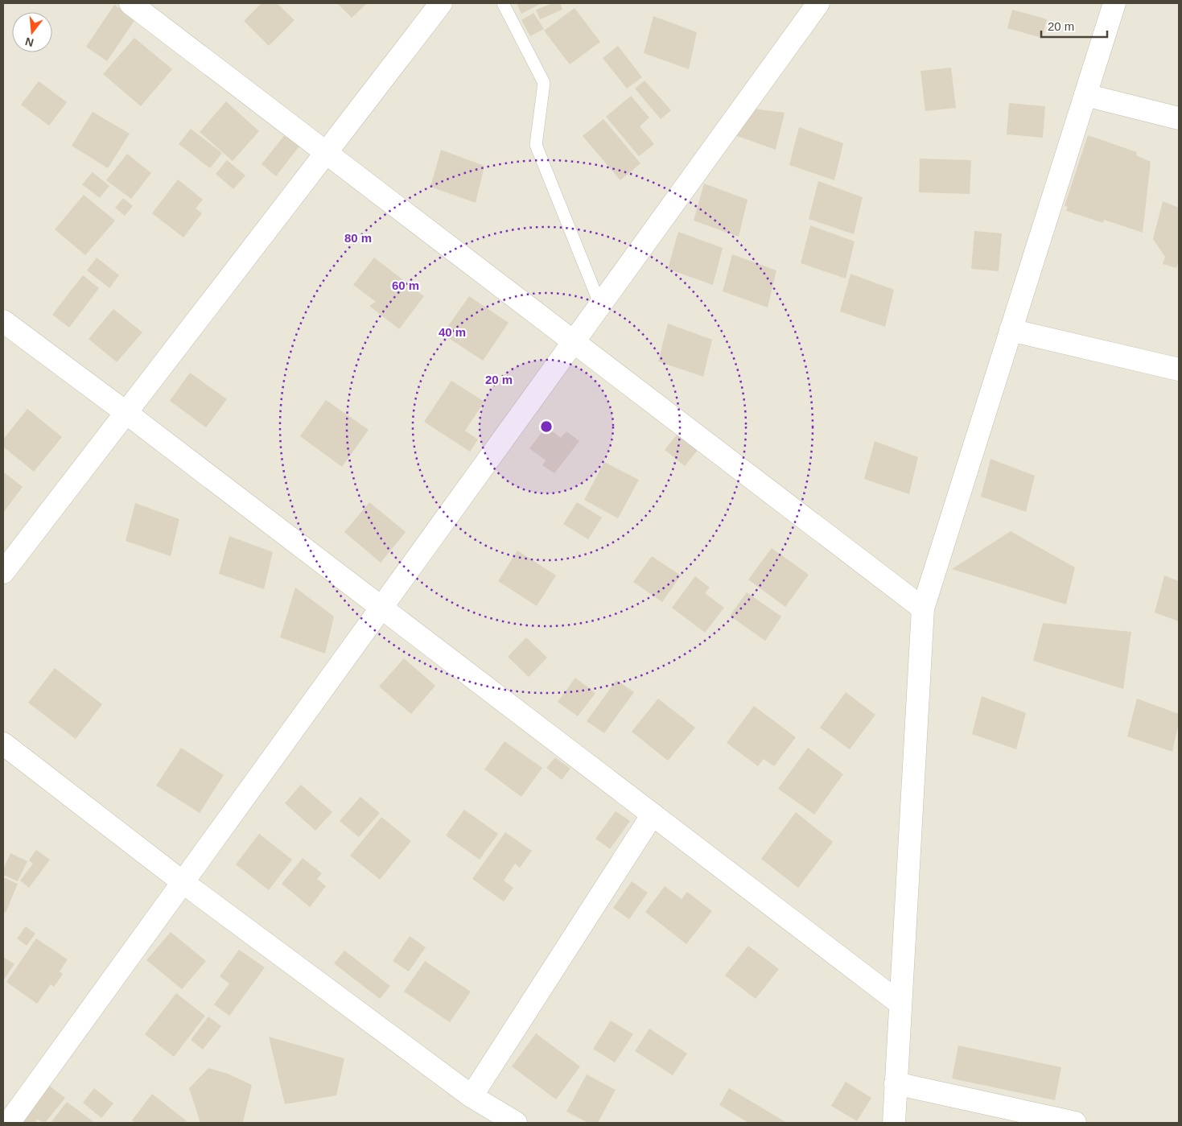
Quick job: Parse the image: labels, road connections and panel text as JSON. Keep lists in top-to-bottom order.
{
  "scale_bar": "20 m",
  "north": "bottom",
  "rings": [
    "80 m",
    "60 m",
    "40 m",
    "20 m"
  ]
}
